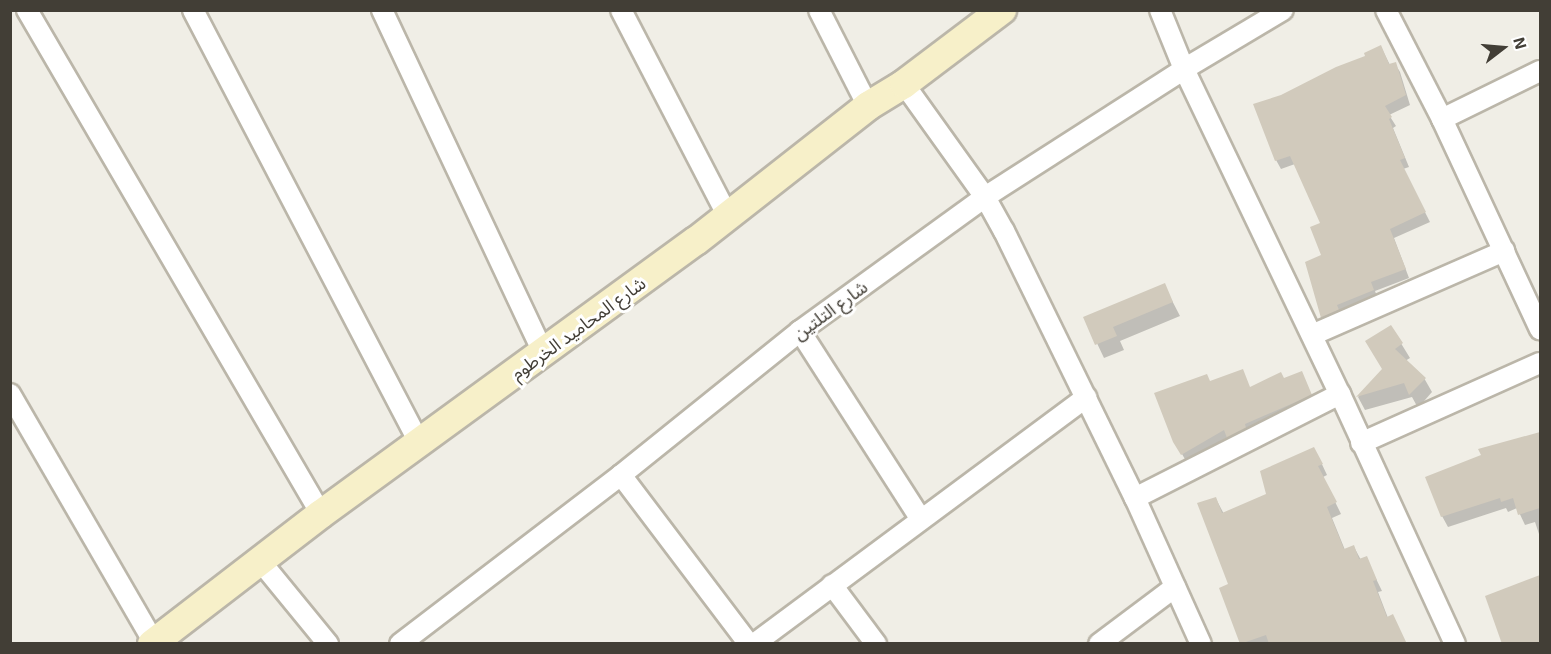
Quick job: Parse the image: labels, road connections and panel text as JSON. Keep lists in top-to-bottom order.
{
  "streets": {
    "street": ["شارع التلتين", "شارع المحاميد الخرطوم"]
  },
  "north": "right"
}
